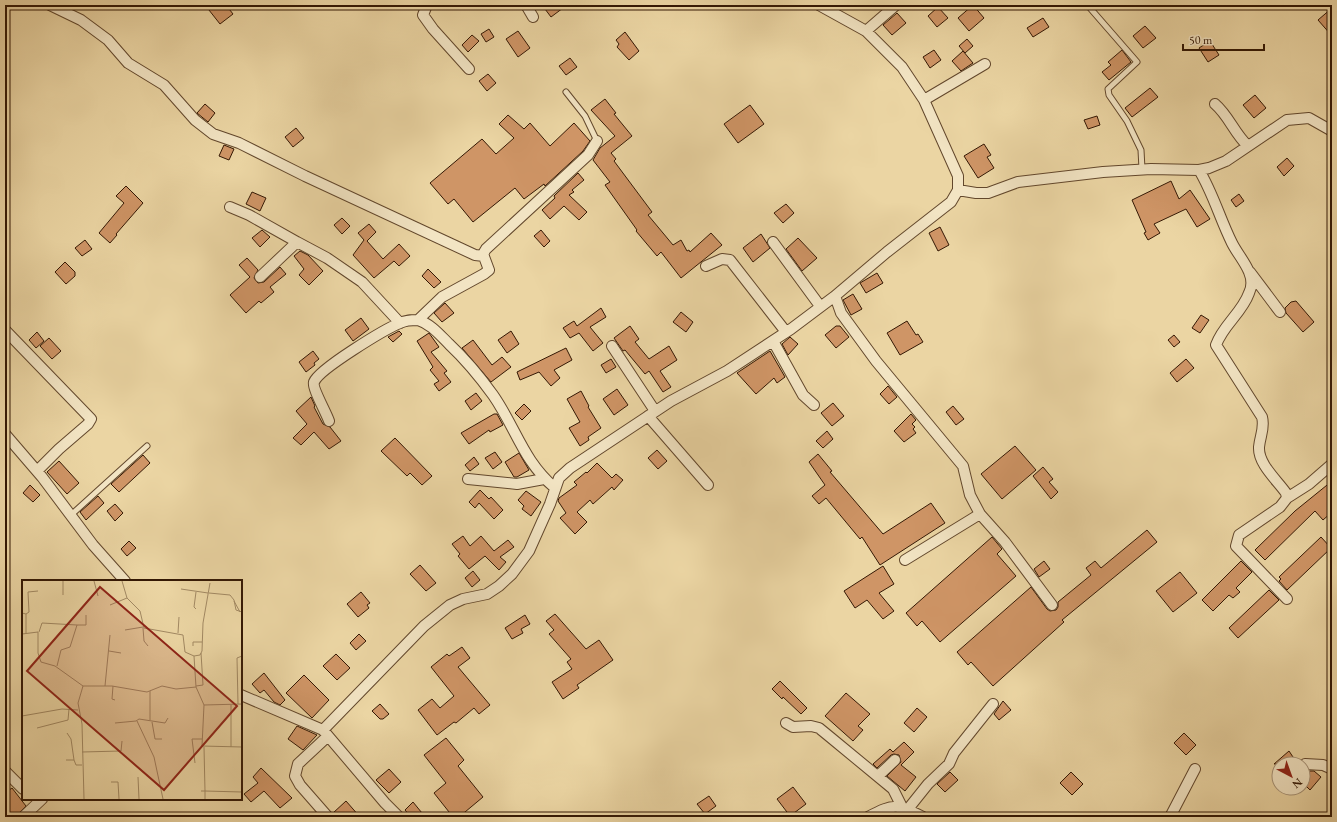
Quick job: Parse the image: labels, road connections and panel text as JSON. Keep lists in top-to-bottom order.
{
  "scale_bar": "50 m",
  "north": "bottom right"
}
